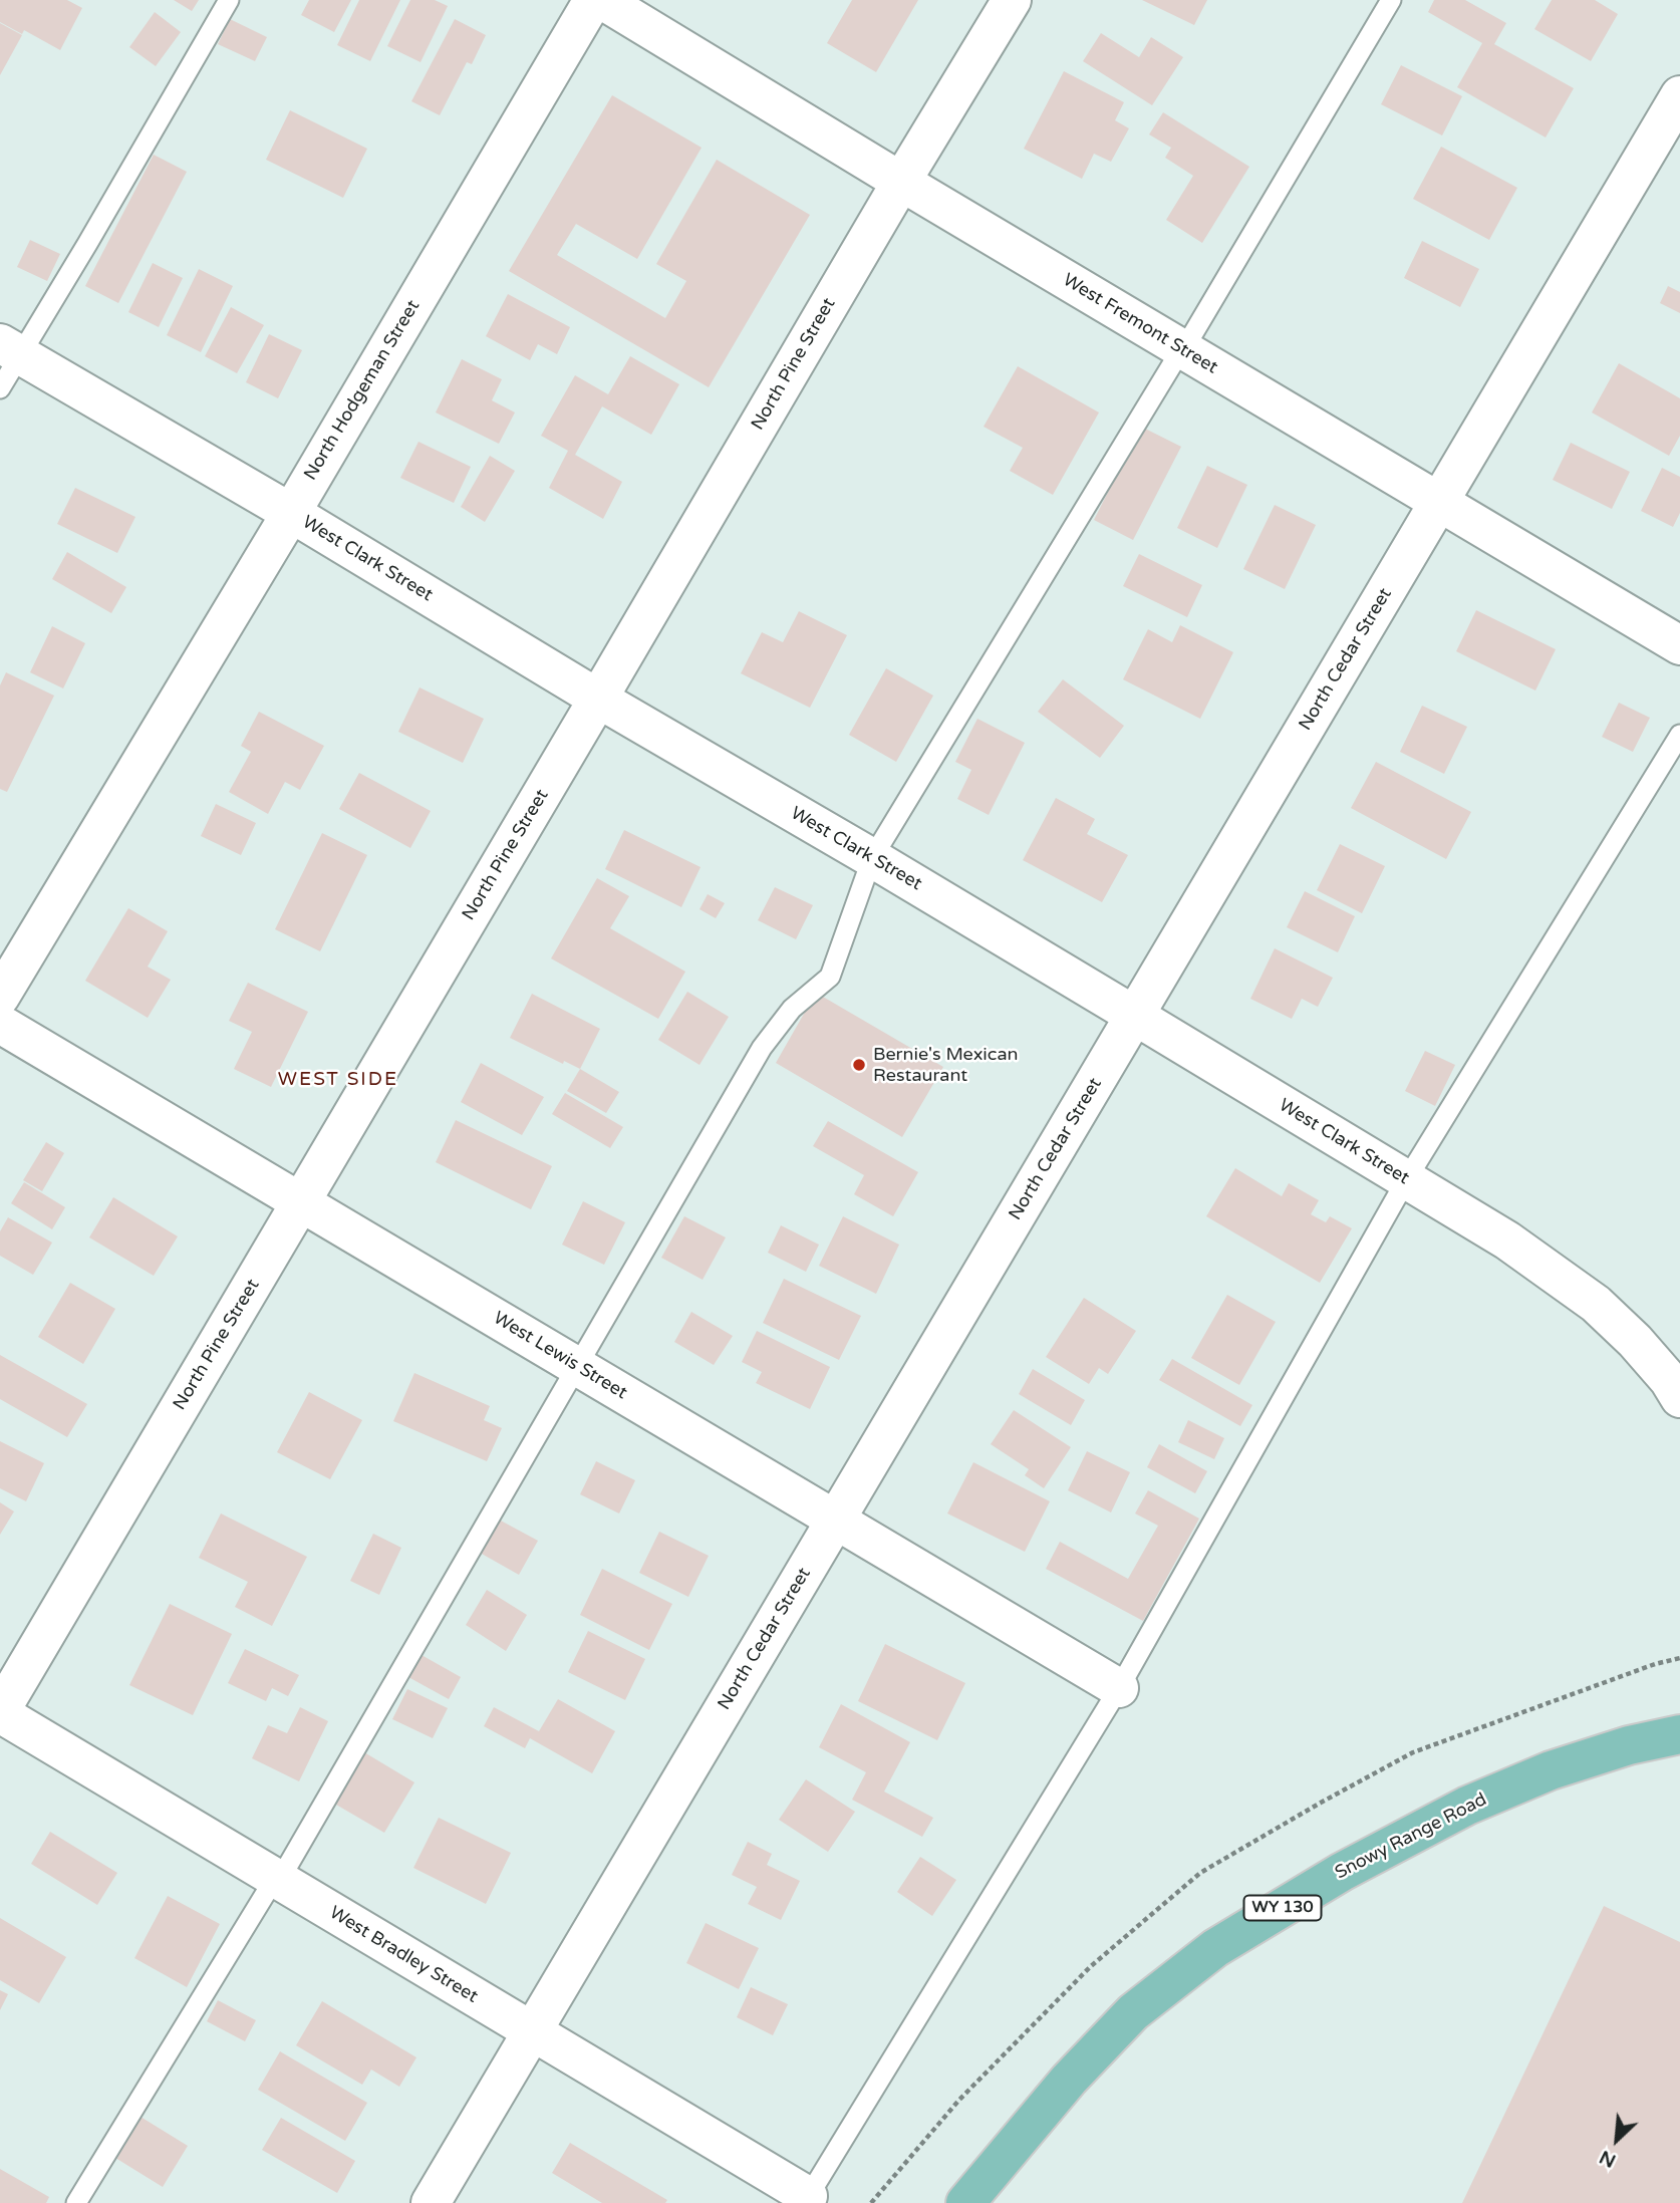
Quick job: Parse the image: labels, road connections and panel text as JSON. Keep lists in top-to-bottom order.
{
  "streets": {
    "main road": ["Snowy Range Road", "WY 130"],
    "street": [
      "West Fremont Street",
      "North Pine Street",
      "North Hodgeman Street",
      "West Clark Street",
      "North Cedar Street",
      "West Lewis Street",
      "West Bradley Street"
    ]
  },
  "crossings": [
    ["West Fremont Street", "North Pine Street"],
    ["West Fremont Street", "North Cedar Street"],
    ["North Pine Street", "West Clark Street"],
    ["North Pine Street", "West Lewis Street"],
    ["North Pine Street", "West Bradley Street"],
    ["North Hodgeman Street", "West Clark Street"],
    ["West Clark Street", "North Cedar Street"],
    ["North Cedar Street", "West Lewis Street"],
    ["North Cedar Street", "West Bradley Street"]
  ],
  "districts": ["WEST SIDE"],
  "places": ["Bernie's Mexican Restaurant"],
  "north": "bottom left"
}
